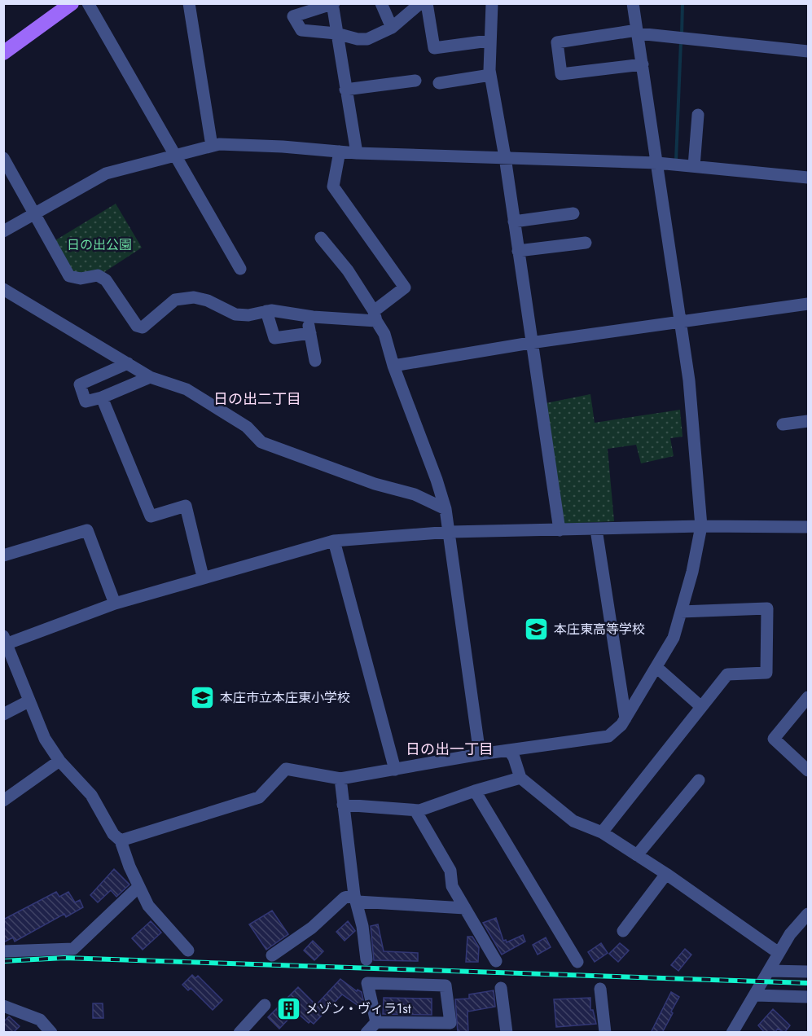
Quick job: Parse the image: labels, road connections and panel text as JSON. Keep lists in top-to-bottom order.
{
  "districts": ["日の出二丁目", "日の出一丁目"],
  "parks": ["日の出公園"],
  "places": {
    "school or university": ["本庄東高等学校", "本庄市立本庄東小学校"],
    "building": ["メゾン・ヴィラ1st"]
  }
}
